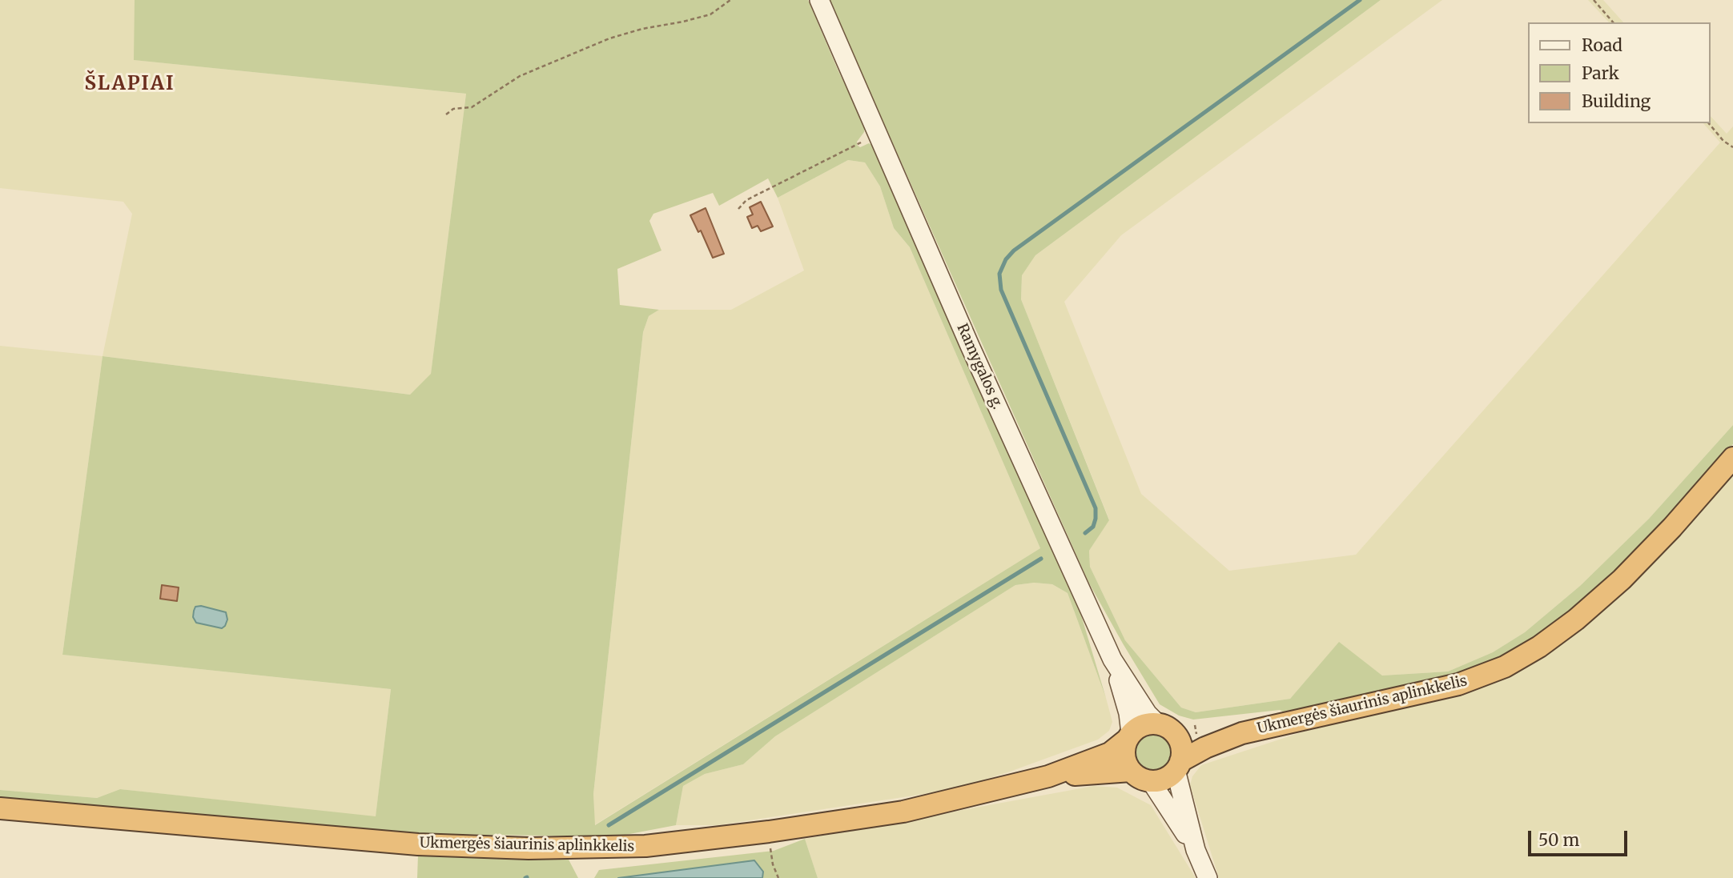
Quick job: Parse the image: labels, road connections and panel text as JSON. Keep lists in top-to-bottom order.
{
  "streets": {
    "highway": ["Ukmergės šiaurinis aplinkkelis"],
    "main road": ["Ramygalos g."]
  },
  "crossings": [
    ["Ramygalos g.", "Ukmergės šiaurinis aplinkkelis"]
  ],
  "districts": ["ŠLAPIAI"],
  "legend": ["Road", "Park", "Building"],
  "scale_bar": "50 m"
}
